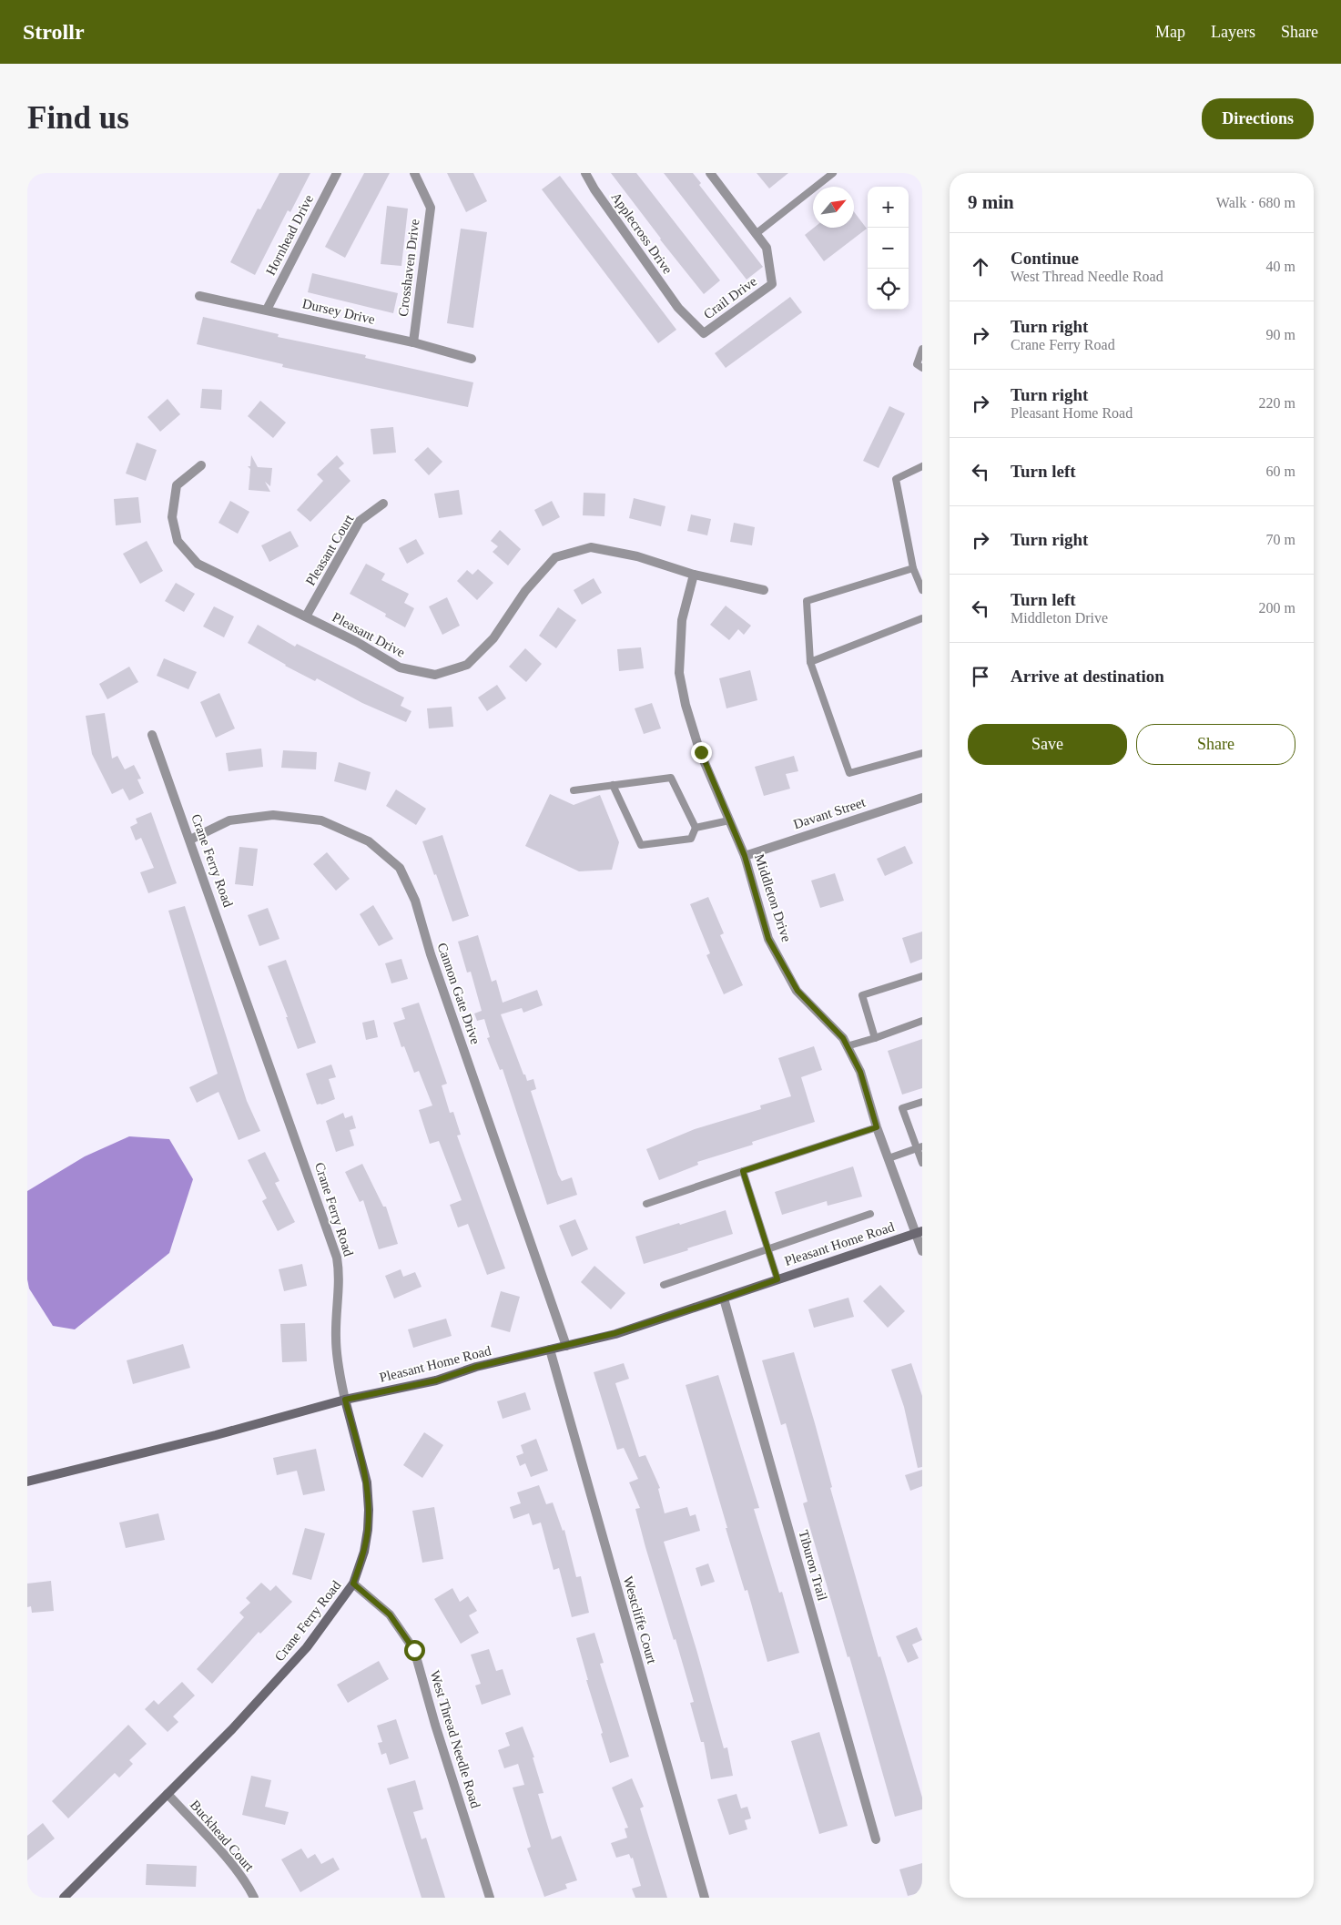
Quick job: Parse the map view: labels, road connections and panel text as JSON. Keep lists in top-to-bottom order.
{
  "streets": {
    "main road": ["Crane Ferry Road", "Pleasant Home Road"],
    "street": [
      "Applecross Drive",
      "Hornhead Drive",
      "Crosshaven Drive",
      "Crail Drive",
      "Dursey Drive",
      "Pleasant Court",
      "Pleasant Drive",
      "Davant Street",
      "Middleton Drive",
      "Cannon Gate Drive",
      "Tiburon Trail",
      "Westcliffe Court",
      "West Thread Needle Road",
      "Buckhead Court"
    ]
  },
  "crossings": [
    ["Applecross Drive", "Crail Drive"],
    ["Hornhead Drive", "Dursey Drive"],
    ["Crosshaven Drive", "Dursey Drive"],
    ["Pleasant Court", "Pleasant Drive"],
    ["Pleasant Drive", "Middleton Drive"],
    ["Davant Street", "Middleton Drive"],
    ["Crane Ferry Road", "Cannon Gate Drive"],
    ["Crane Ferry Road", "Pleasant Home Road"],
    ["Crane Ferry Road", "West Thread Needle Road"],
    ["Crane Ferry Road", "Buckhead Court"],
    ["Middleton Drive", "Pleasant Home Road"],
    ["Cannon Gate Drive", "Pleasant Home Road"],
    ["Pleasant Home Road", "Tiburon Trail"],
    ["Pleasant Home Road", "Westcliffe Court"]
  ],
  "north": "top right",
  "page": {
    "header": "Strollr",
    "nav": ["Map", "Layers", "Share"],
    "buttons": [
      "Directions",
      ["Save", "Share"]
    ],
    "title": "Find us",
    "heading": ["9 min", "Walk · 680 m"],
    "map_buttons": ["+", "−"],
    "list": [
      ["Continue", "West Thread Needle Road", "40 m"],
      ["Turn right", "Crane Ferry Road", "90 m"],
      ["Turn right", "Pleasant Home Road", "220 m"],
      ["Turn left", "60 m"],
      ["Turn right", "70 m"],
      ["Turn left", "Middleton Drive", "200 m"],
      "Arrive at destination"
    ]
  }
}
